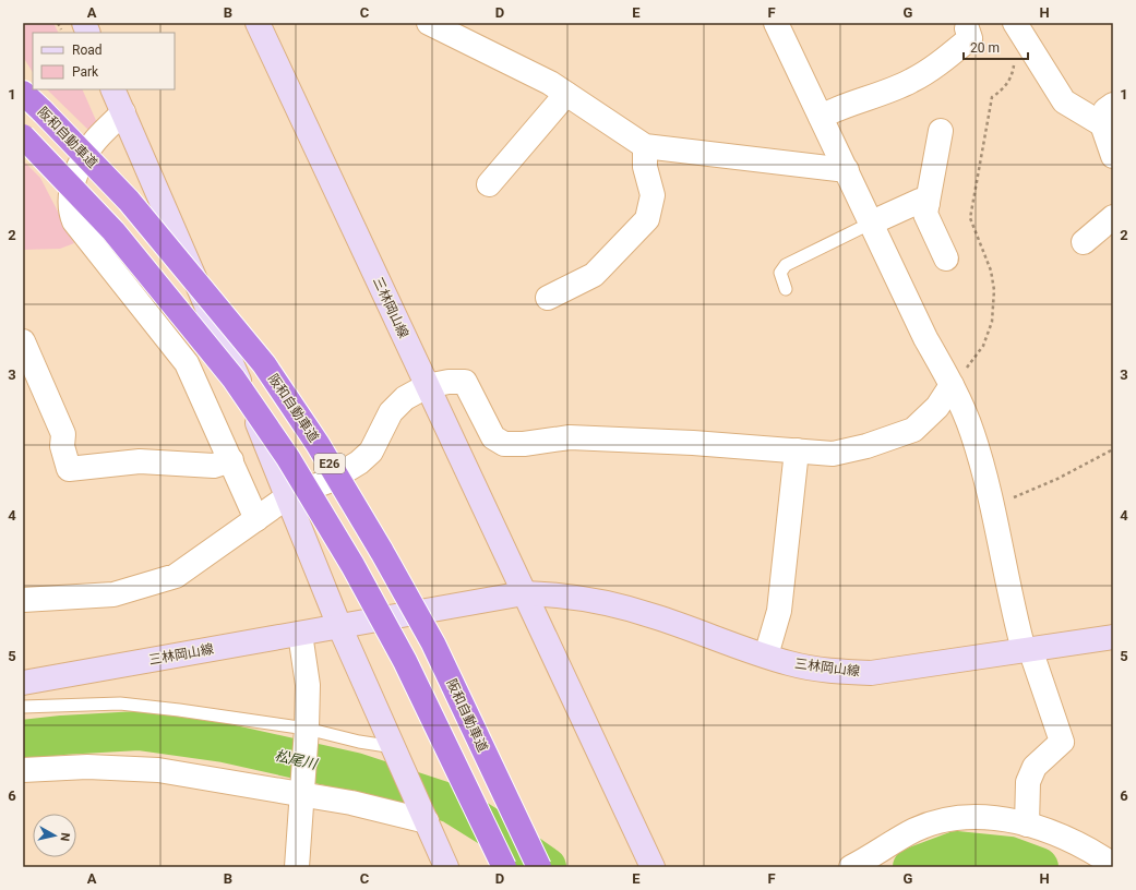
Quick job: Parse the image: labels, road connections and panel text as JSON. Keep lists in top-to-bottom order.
{
  "streets": {
    "highway": ["阪和自動車道", "E26"],
    "main road": ["三林岡山線"]
  },
  "water": ["松尾川"],
  "legend": ["Road", "Park"],
  "scale_bar": "20 m",
  "north": "right",
  "grid": {
    "columns": [
      "A",
      "B",
      "C",
      "D",
      "E",
      "F",
      "G",
      "H"
    ],
    "rows": [
      "1",
      "2",
      "3",
      "4",
      "5",
      "6"
    ]
  }
}
